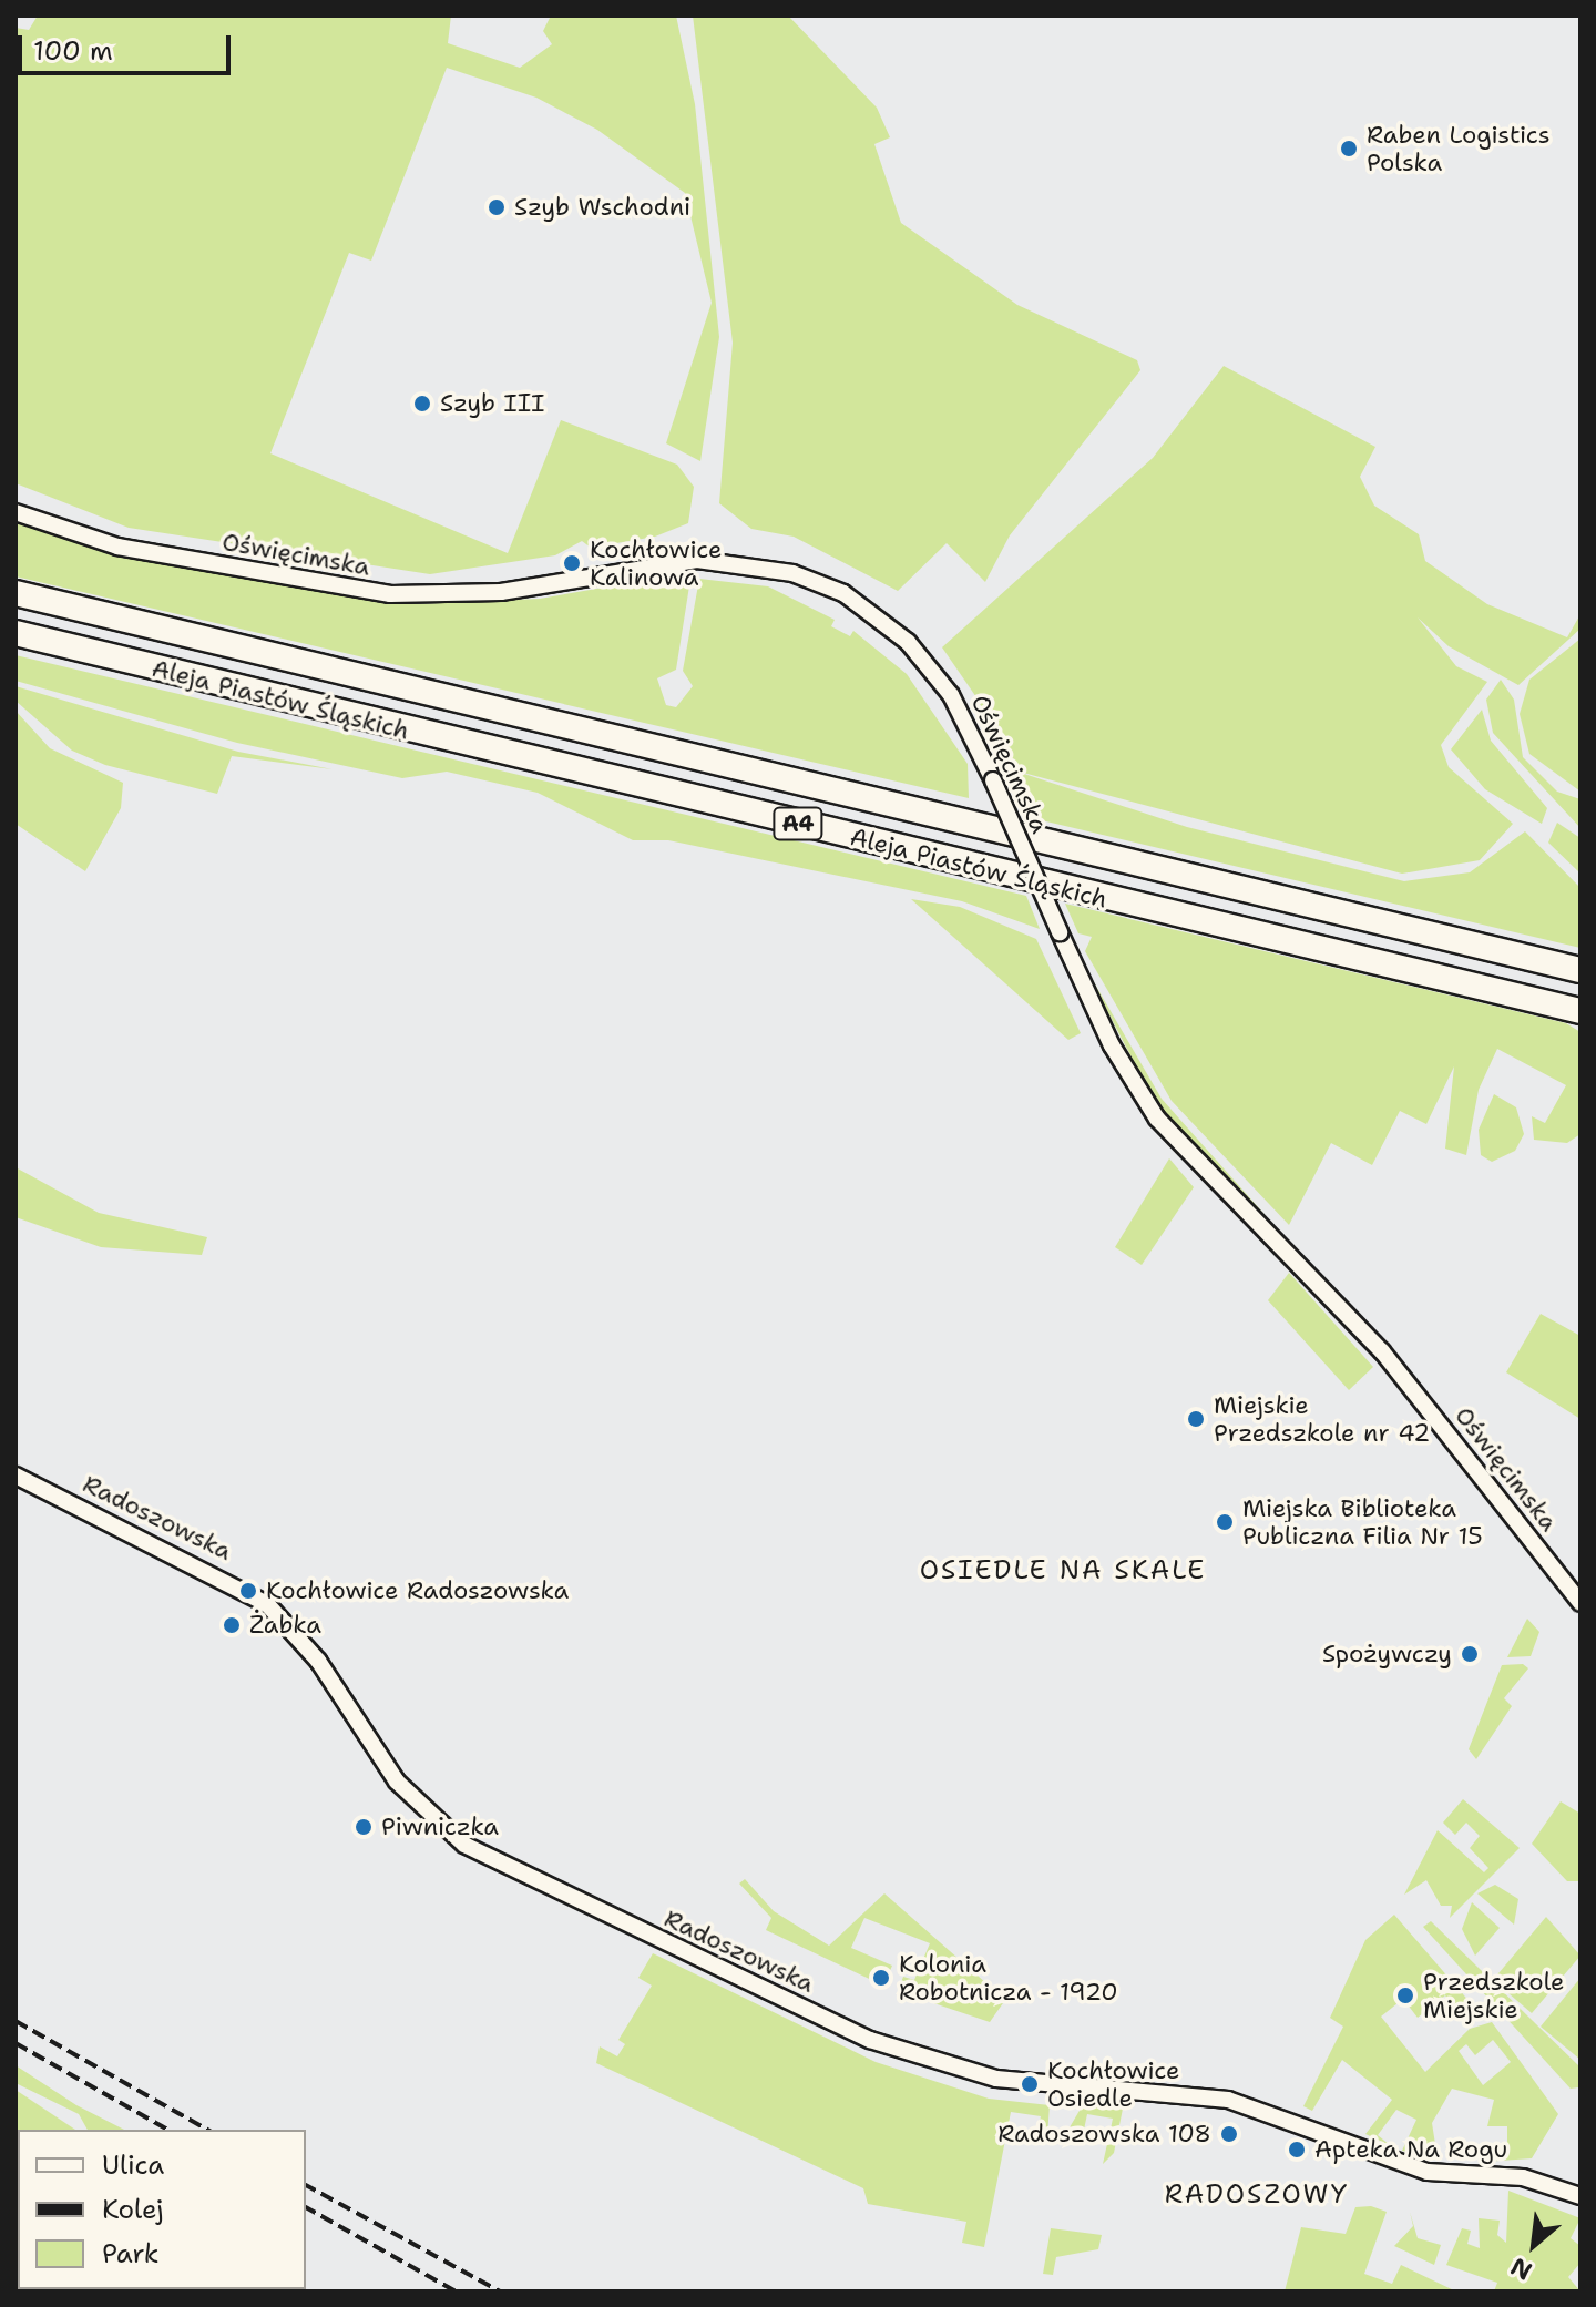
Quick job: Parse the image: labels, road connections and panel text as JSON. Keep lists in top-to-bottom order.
{
  "streets": {
    "highway": ["Aleja Piastów Śląskich", "A4"],
    "street": ["Oświęcimska", "Radoszowska"]
  },
  "districts": ["OSIEDLE NA SKALE", "RADOSZOWY"],
  "places": [
    "Raben Logistics Polska",
    "Szyb Wschodni",
    "Szyb III",
    "Kochłowice Kalinowa",
    "Miejskie Przedszkole nr 42",
    "Miejska Biblioteka Publiczna Filia Nr 15",
    "Kochłowice Radoszowska",
    "Żabka",
    "Spożywczy",
    "Piwniczka",
    "Kolonia Robotnicza - 1920",
    "Przedszkole Miejskie",
    "Kochłowice Osiedle",
    "Radoszowska 108",
    "Apteka Na Rogu"
  ],
  "legend": ["Ulica", "Kolej", "Park"],
  "scale_bar": "100 m",
  "north": "bottom left"
}
